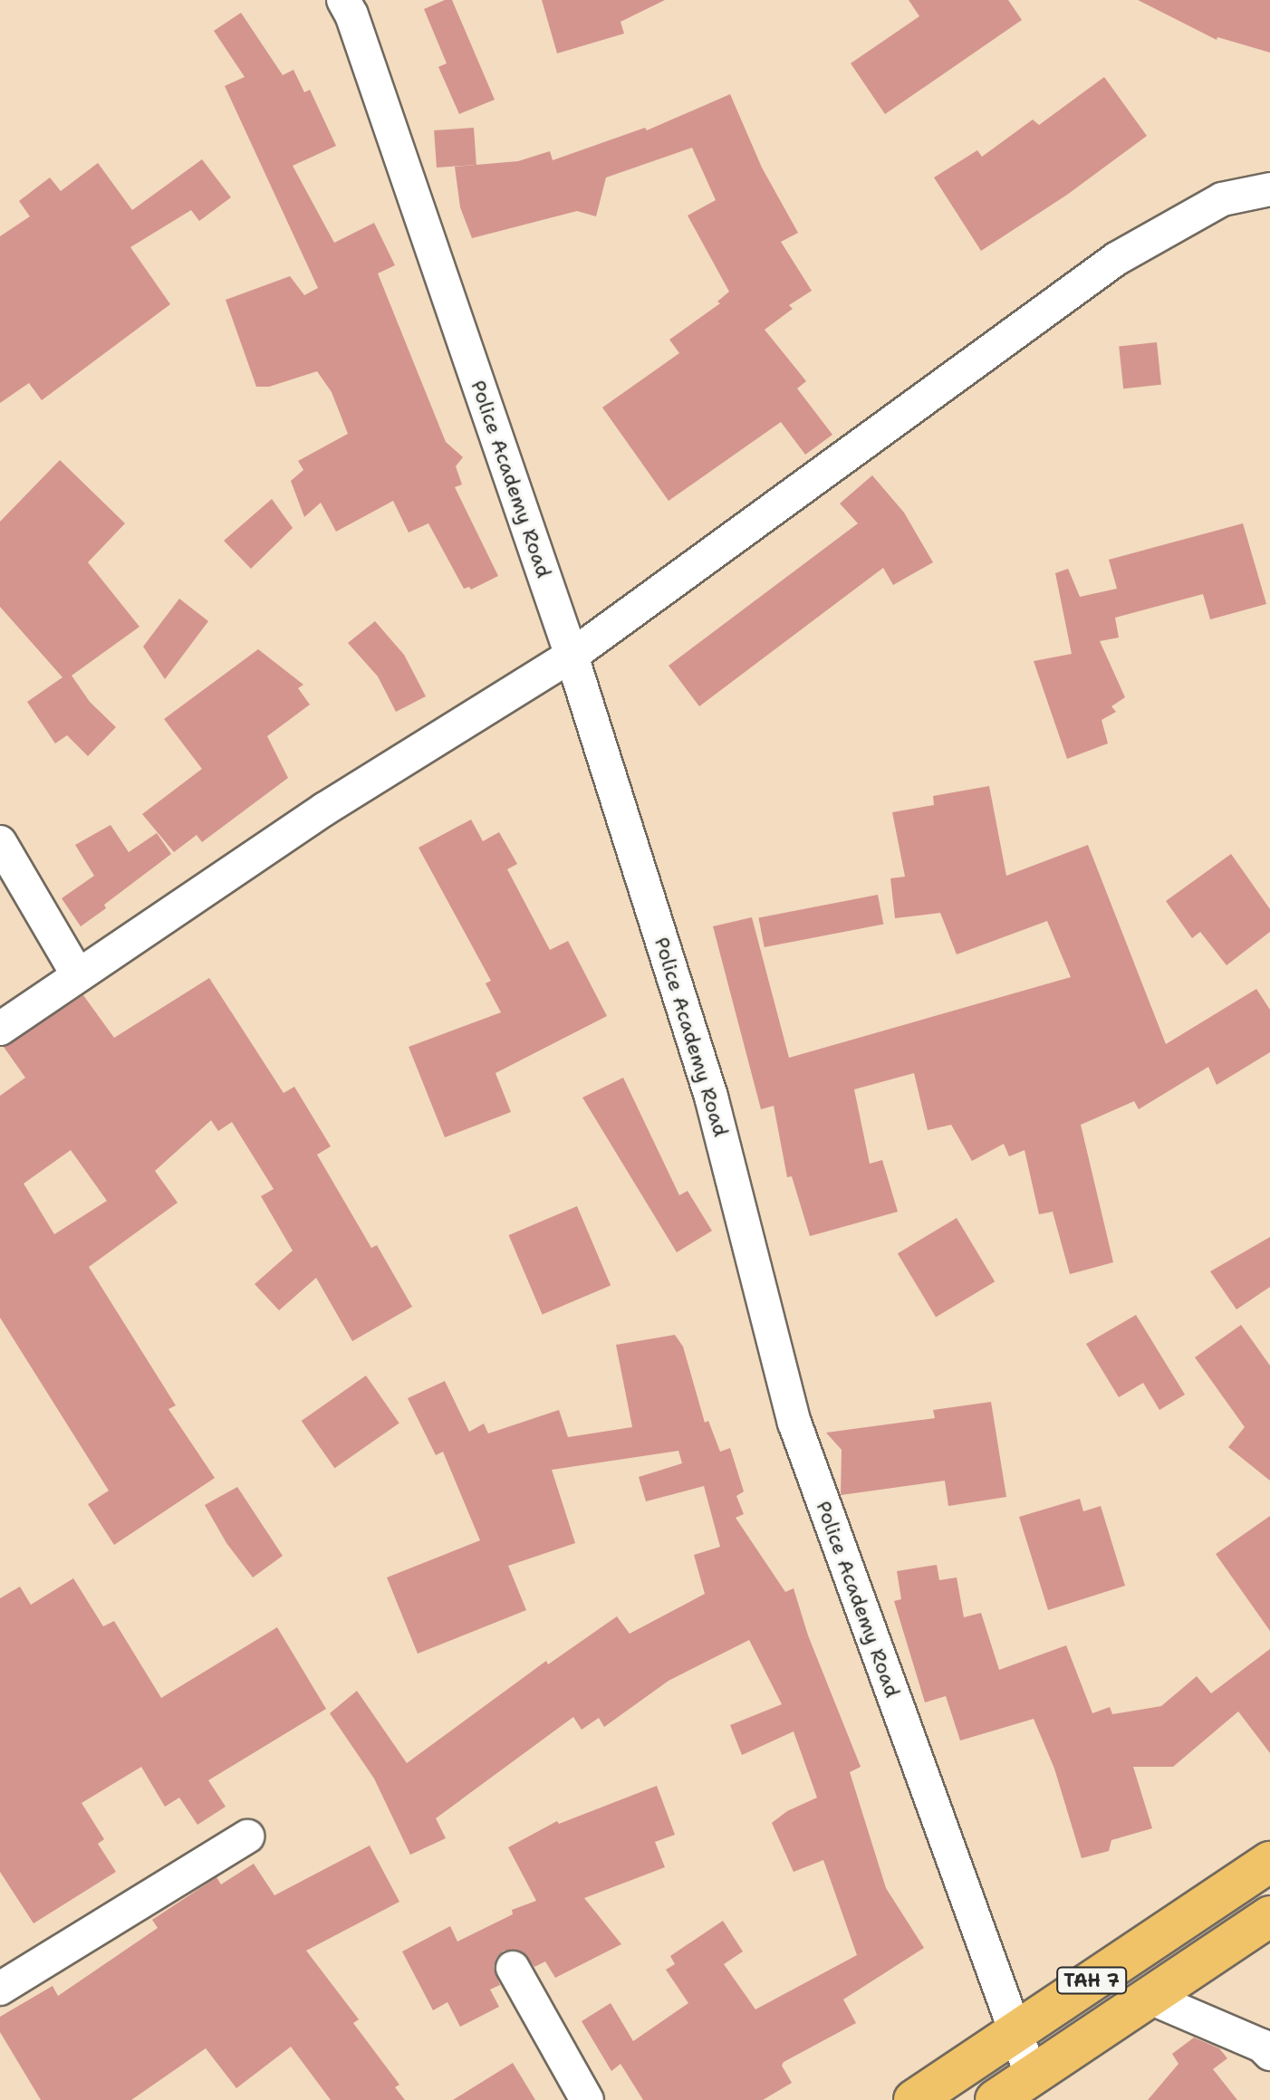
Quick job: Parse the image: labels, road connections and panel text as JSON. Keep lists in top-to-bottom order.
{
  "streets": {
    "highway": ["TAH 7"],
    "street": ["Police Academy Road"]
  },
  "crossings": [
    ["Police Academy Road", "TAH 7"]
  ]
}
